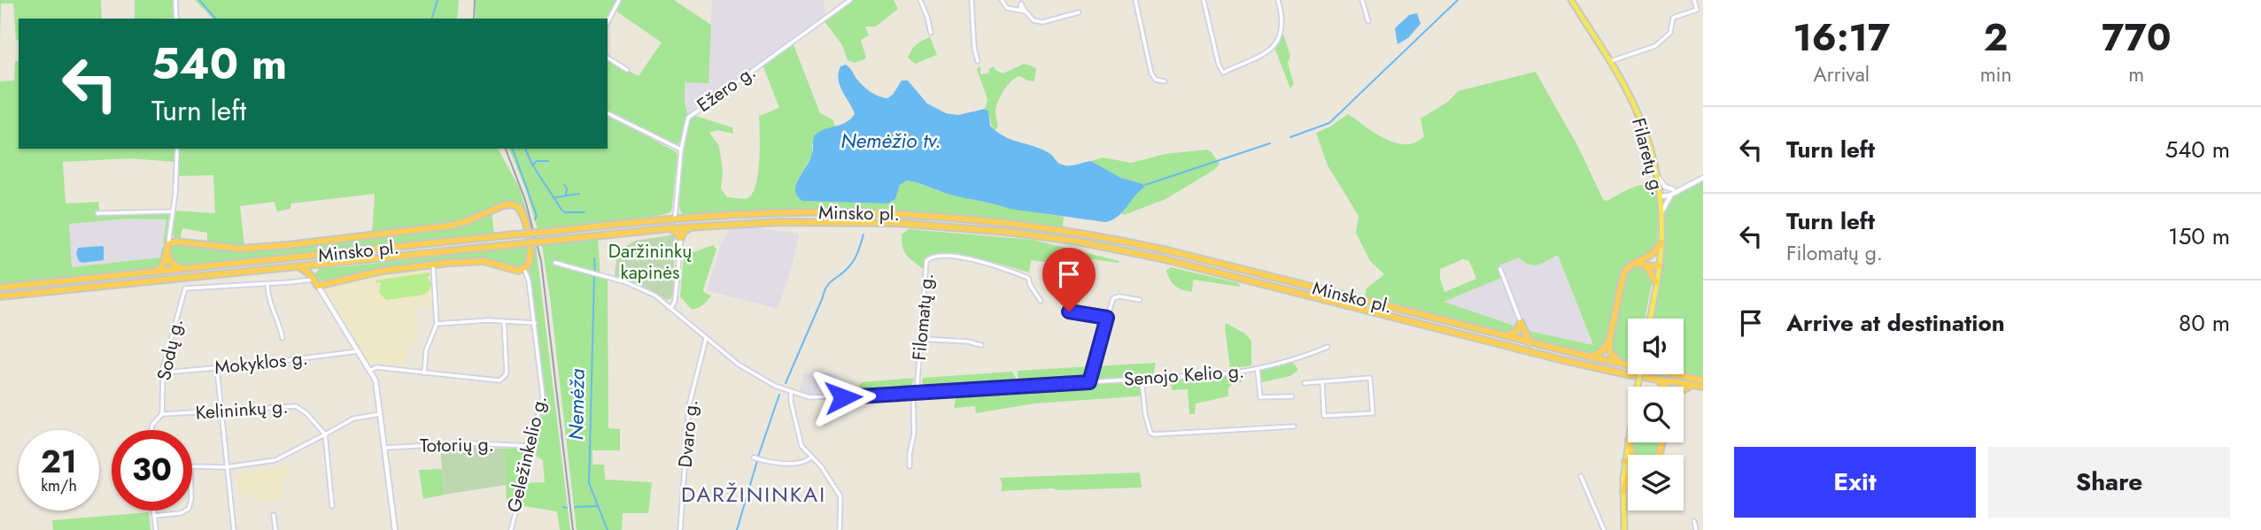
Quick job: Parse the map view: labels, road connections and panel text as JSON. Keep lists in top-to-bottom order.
{
  "streets": {
    "highway": ["Minsko pl."],
    "main road": ["Filaretų g."],
    "street": [
      "Ežero g.",
      "Filomatų g.",
      "Sodų g.",
      "Mokyklos g.",
      "Senojo Kelio g.",
      "Kelininkų g.",
      "Dvaro g.",
      "Totorių g.",
      "Geležinkelio g."
    ]
  },
  "crossings": [
    ["Ežero g.", "Minsko pl."],
    ["Filomatų g.", "Senojo Kelio g."],
    ["Sodų g.", "Mokyklos g."],
    ["Sodų g.", "Kelininkų g."],
    ["Senojo Kelio g.", "Dvaro g."],
    ["Totorių g.", "Geležinkelio g."]
  ],
  "districts": ["DARŽININKAI"],
  "water": ["Nemėžio tv.", "Nemėža"],
  "parks": ["Daržininkų kapinės"],
  "page": {
    "eta": [
      "16:17",
      "Arrival",
      "2",
      "min",
      "770",
      "m"
    ],
    "turn": ["540 m", "Turn left"],
    "list": [
      {
        "name": "Turn left",
        "value": "540 m"
      },
      {
        "name": "Turn left",
        "note": "Filomatų g.",
        "value": "150 m"
      },
      {
        "name": "Arrive at destination",
        "value": "80 m"
      }
    ],
    "speed": "21 km/h",
    "limit": "30",
    "buttons": ["Exit", "Share"]
  }
}
